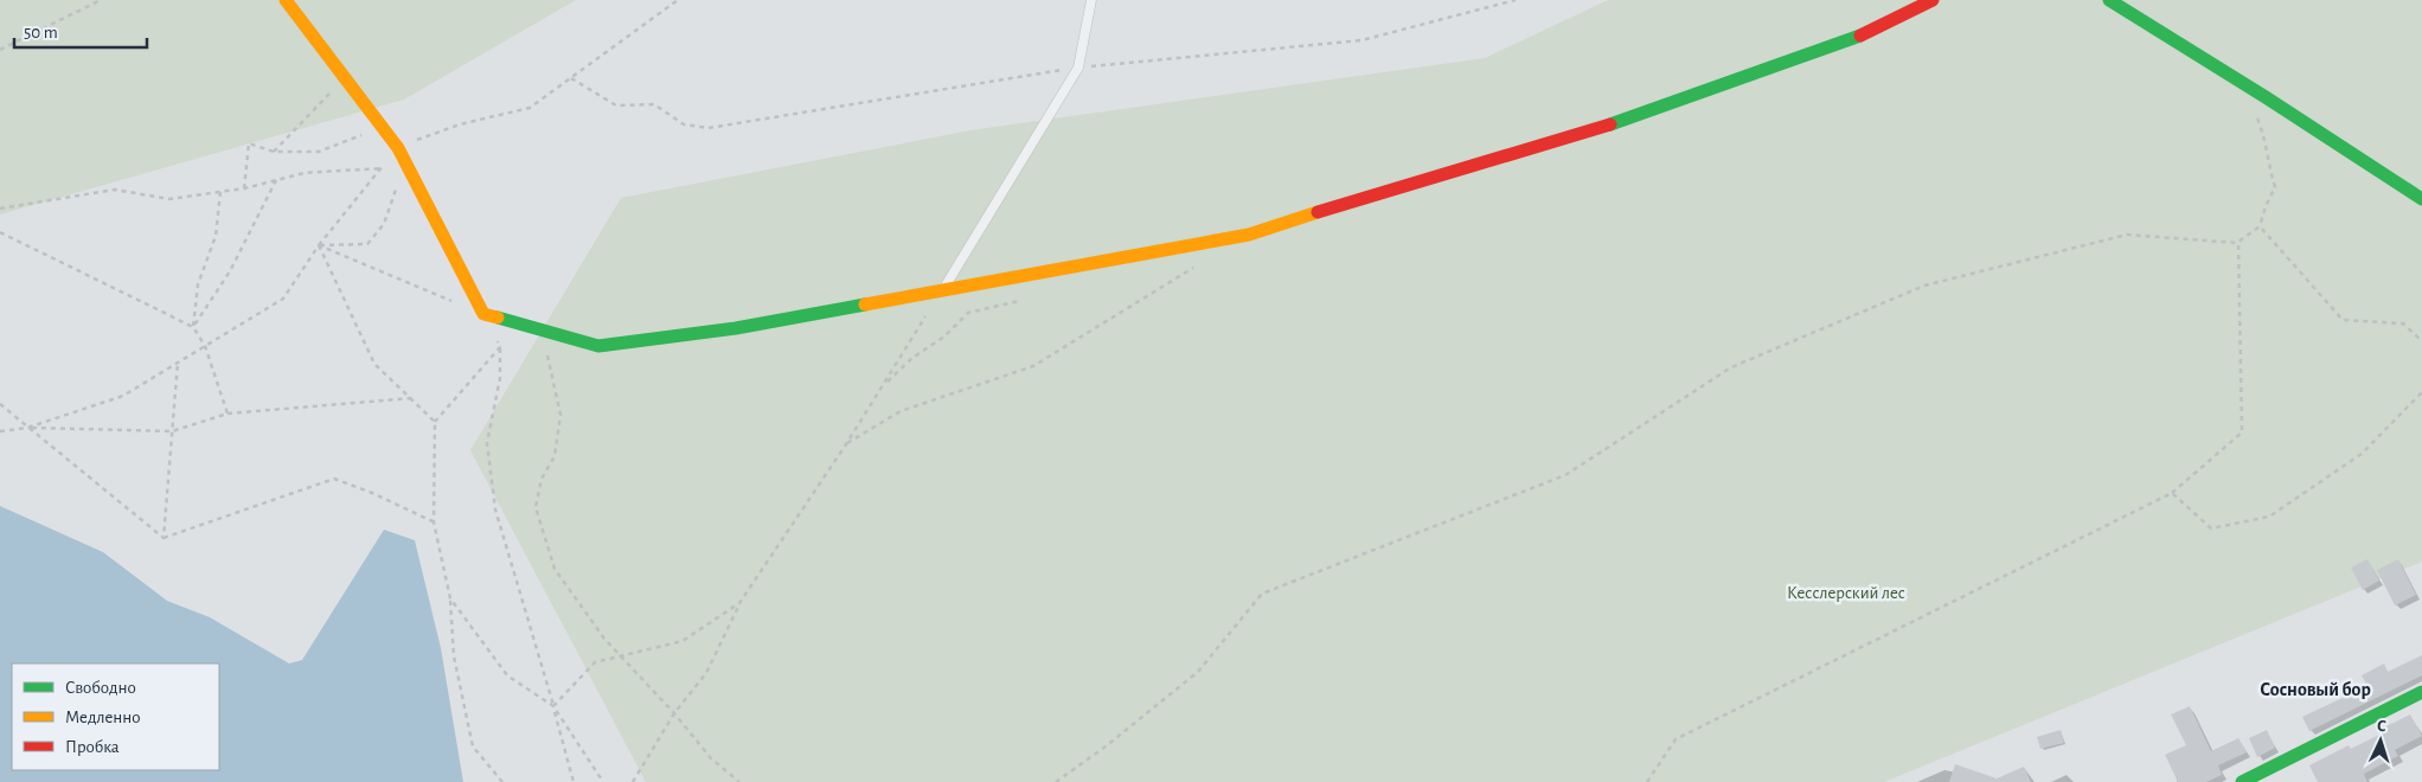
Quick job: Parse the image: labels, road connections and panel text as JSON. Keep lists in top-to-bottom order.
{
  "districts": ["Сосновый бор"],
  "parks": ["Кесслерский лес"],
  "legend": ["Свободно", "Медленно", "Пробка"],
  "scale_bar": "50 m",
  "north": "top"
}
